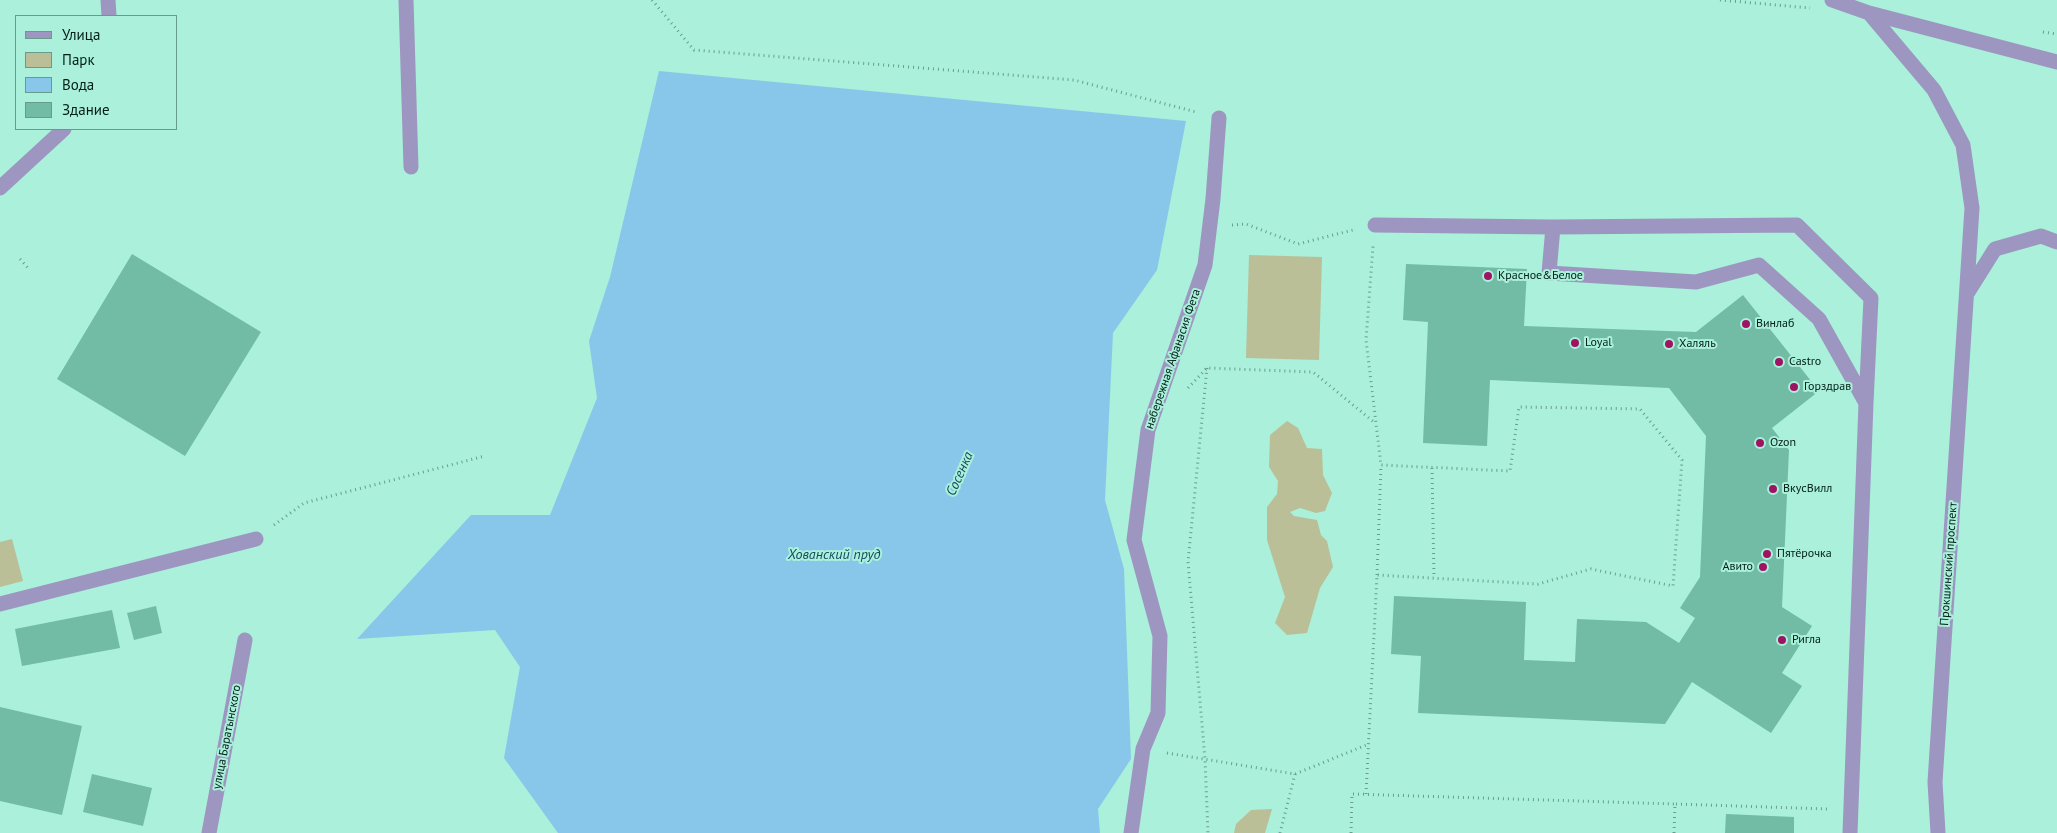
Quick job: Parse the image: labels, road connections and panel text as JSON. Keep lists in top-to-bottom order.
{
  "streets": {
    "street": ["набережная Афанасия Фета", "Прокшинский проспект", "улица Баратынского"]
  },
  "water": ["Сосенка", "Хованский пруд"],
  "places": [
    "Красное&Белое",
    "Винлаб",
    "Loyal",
    "Халяль",
    "Castro",
    "Горздрав",
    "Ozon",
    "ВкусВилл",
    "Пятёрочка",
    "Авито",
    "Ригла"
  ],
  "legend": [
    "Улица",
    "Парк",
    "Вода",
    "Здание"
  ]
}
